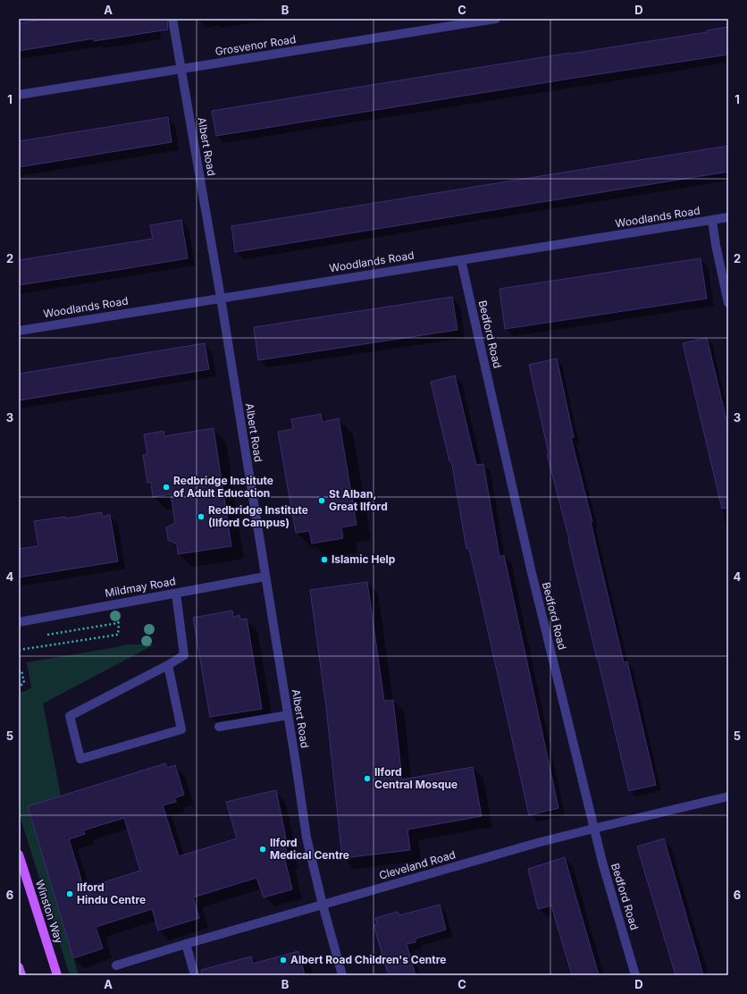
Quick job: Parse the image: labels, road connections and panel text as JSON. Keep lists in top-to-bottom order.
{
  "streets": {
    "main road": ["Winston Way"],
    "street": [
      "Grosvenor Road",
      "Albert Road",
      "Woodlands Road",
      "Bedford Road",
      "Mildmay Road",
      "Cleveland Road"
    ]
  },
  "crossings": [
    ["Grosvenor Road", "Albert Road"],
    ["Albert Road", "Woodlands Road"],
    ["Albert Road", "Mildmay Road"],
    ["Albert Road", "Cleveland Road"],
    ["Woodlands Road", "Bedford Road"],
    ["Bedford Road", "Cleveland Road"]
  ],
  "places": [
    "Redbridge Institute of Adult Education",
    "St Alban, Great Ilford",
    "Redbridge Institute (Ilford Campus)",
    "Islamic Help",
    "Ilford Central Mosque",
    "Ilford Medical Centre",
    "Ilford Hindu Centre",
    "Albert Road Children's Centre"
  ],
  "grid": {
    "columns": [
      "A",
      "B",
      "C",
      "D"
    ],
    "rows": [
      "1",
      "2",
      "3",
      "4",
      "5",
      "6"
    ]
  }
}
